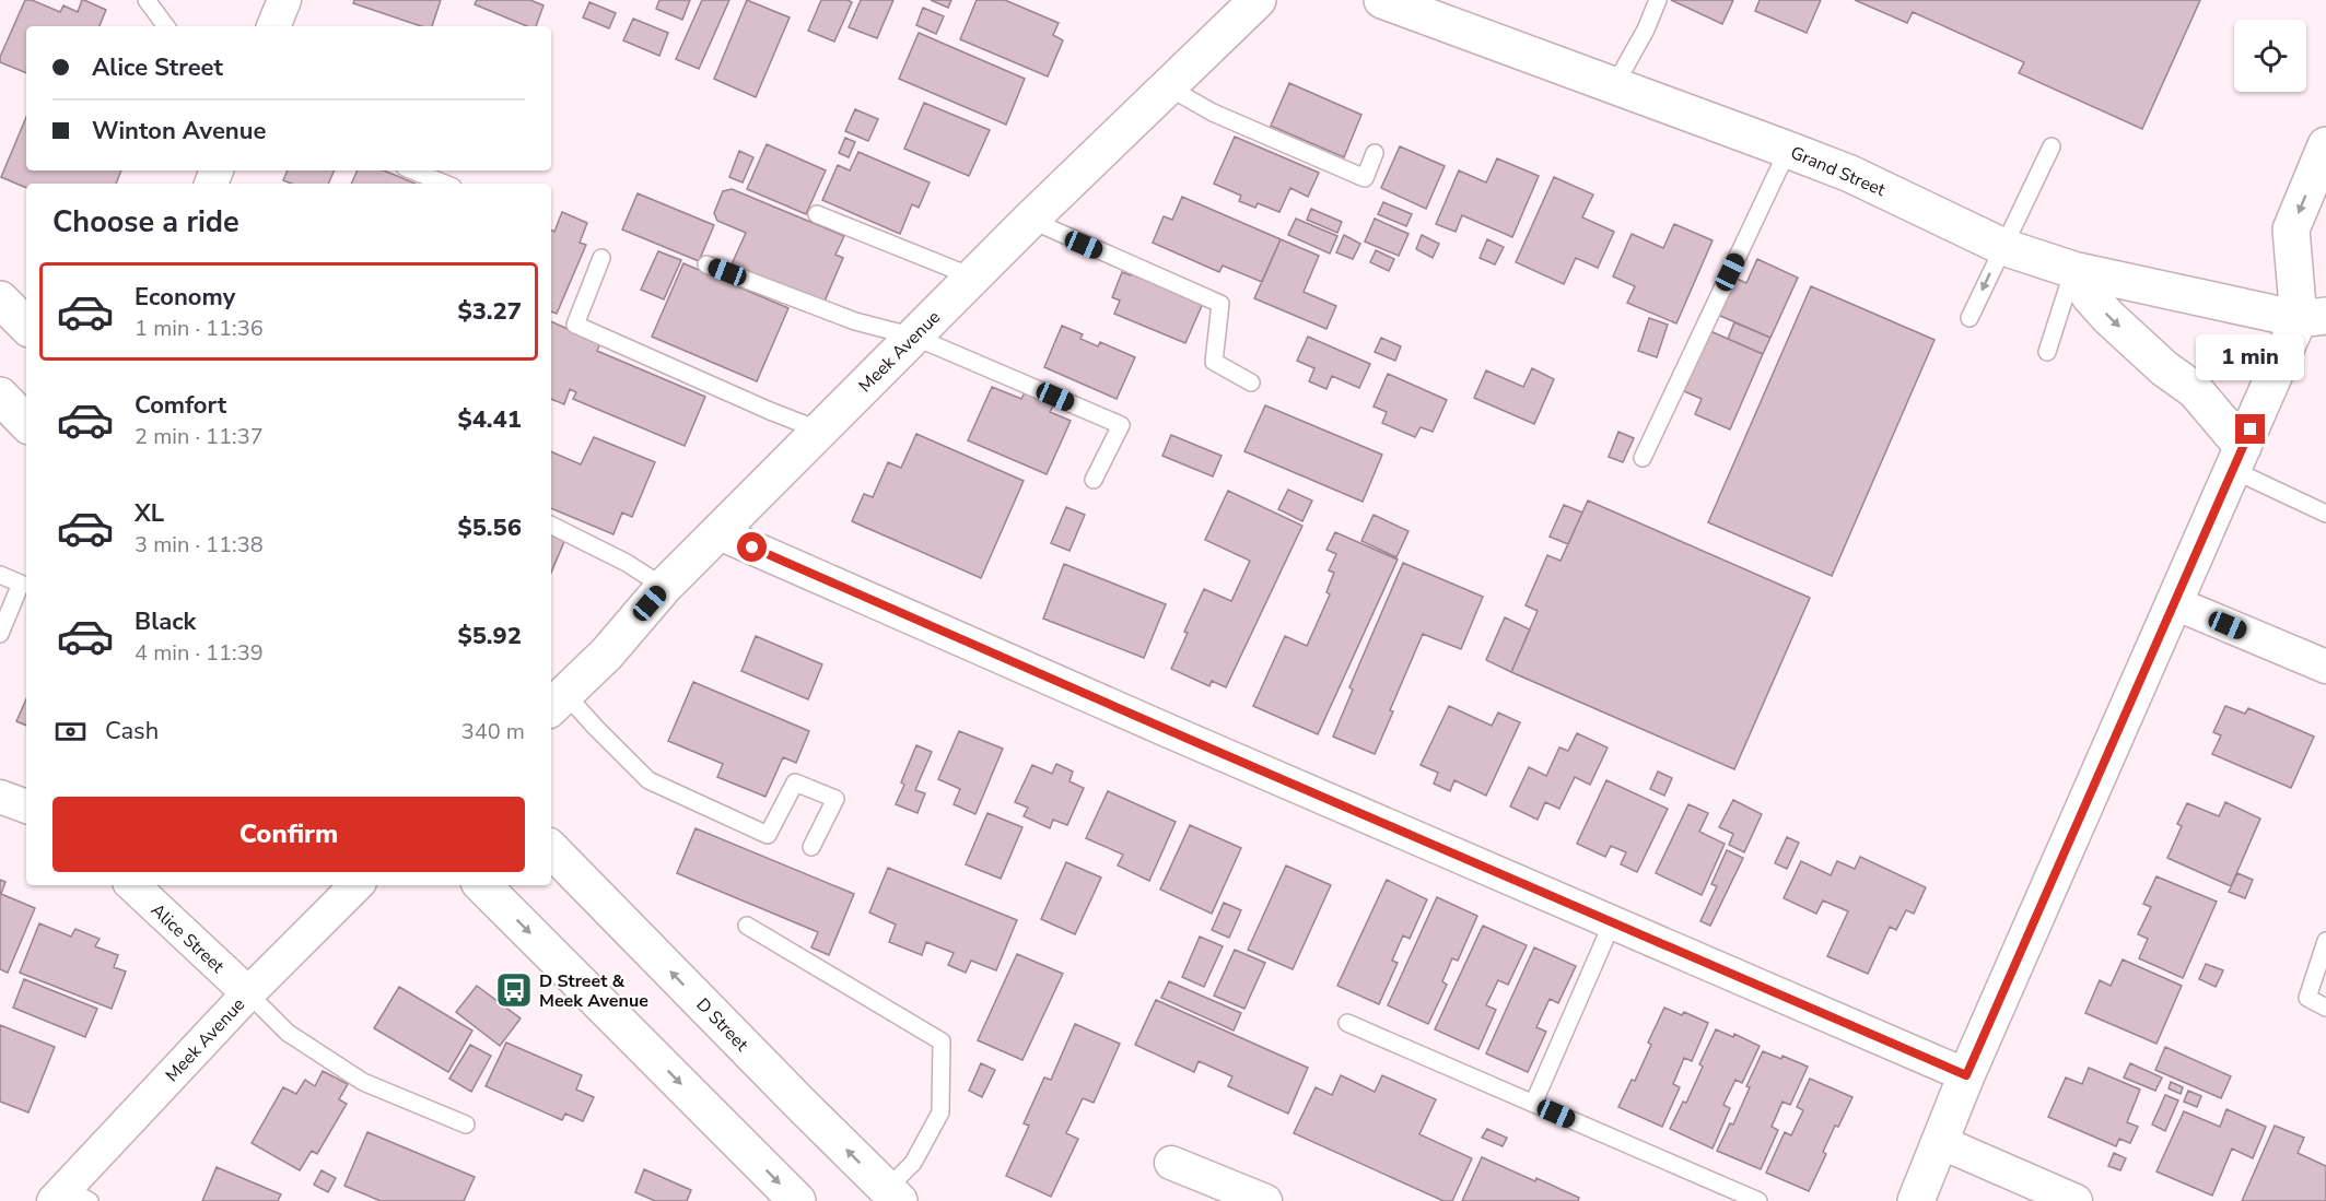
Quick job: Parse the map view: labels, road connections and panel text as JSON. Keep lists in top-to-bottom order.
{
  "streets": {
    "street": [
      "Grand Street",
      "Meek Avenue",
      "Alice Street",
      "D Street"
    ]
  },
  "crossings": [
    ["Meek Avenue", "Alice Street"]
  ],
  "places": {
    "bus stop": ["D Street & Meek Avenue"]
  },
  "page": {
    "banner": ["Alice Street", "Winton Avenue"],
    "heading": "Choose a ride",
    "list": [
      {
        "name": "Economy",
        "note": "1 min · 11:36",
        "value": "$3.27"
      },
      {
        "name": "Comfort",
        "note": "2 min · 11:37",
        "value": "$4.41"
      },
      {
        "name": "XL",
        "note": "3 min · 11:38",
        "value": "$5.56"
      },
      {
        "name": "Black",
        "note": "4 min · 11:39",
        "value": "$5.92"
      }
    ],
    "bubble": "1 min",
    "pay": ["Cash", "340 m"],
    "buttons": "Confirm"
  }
}
